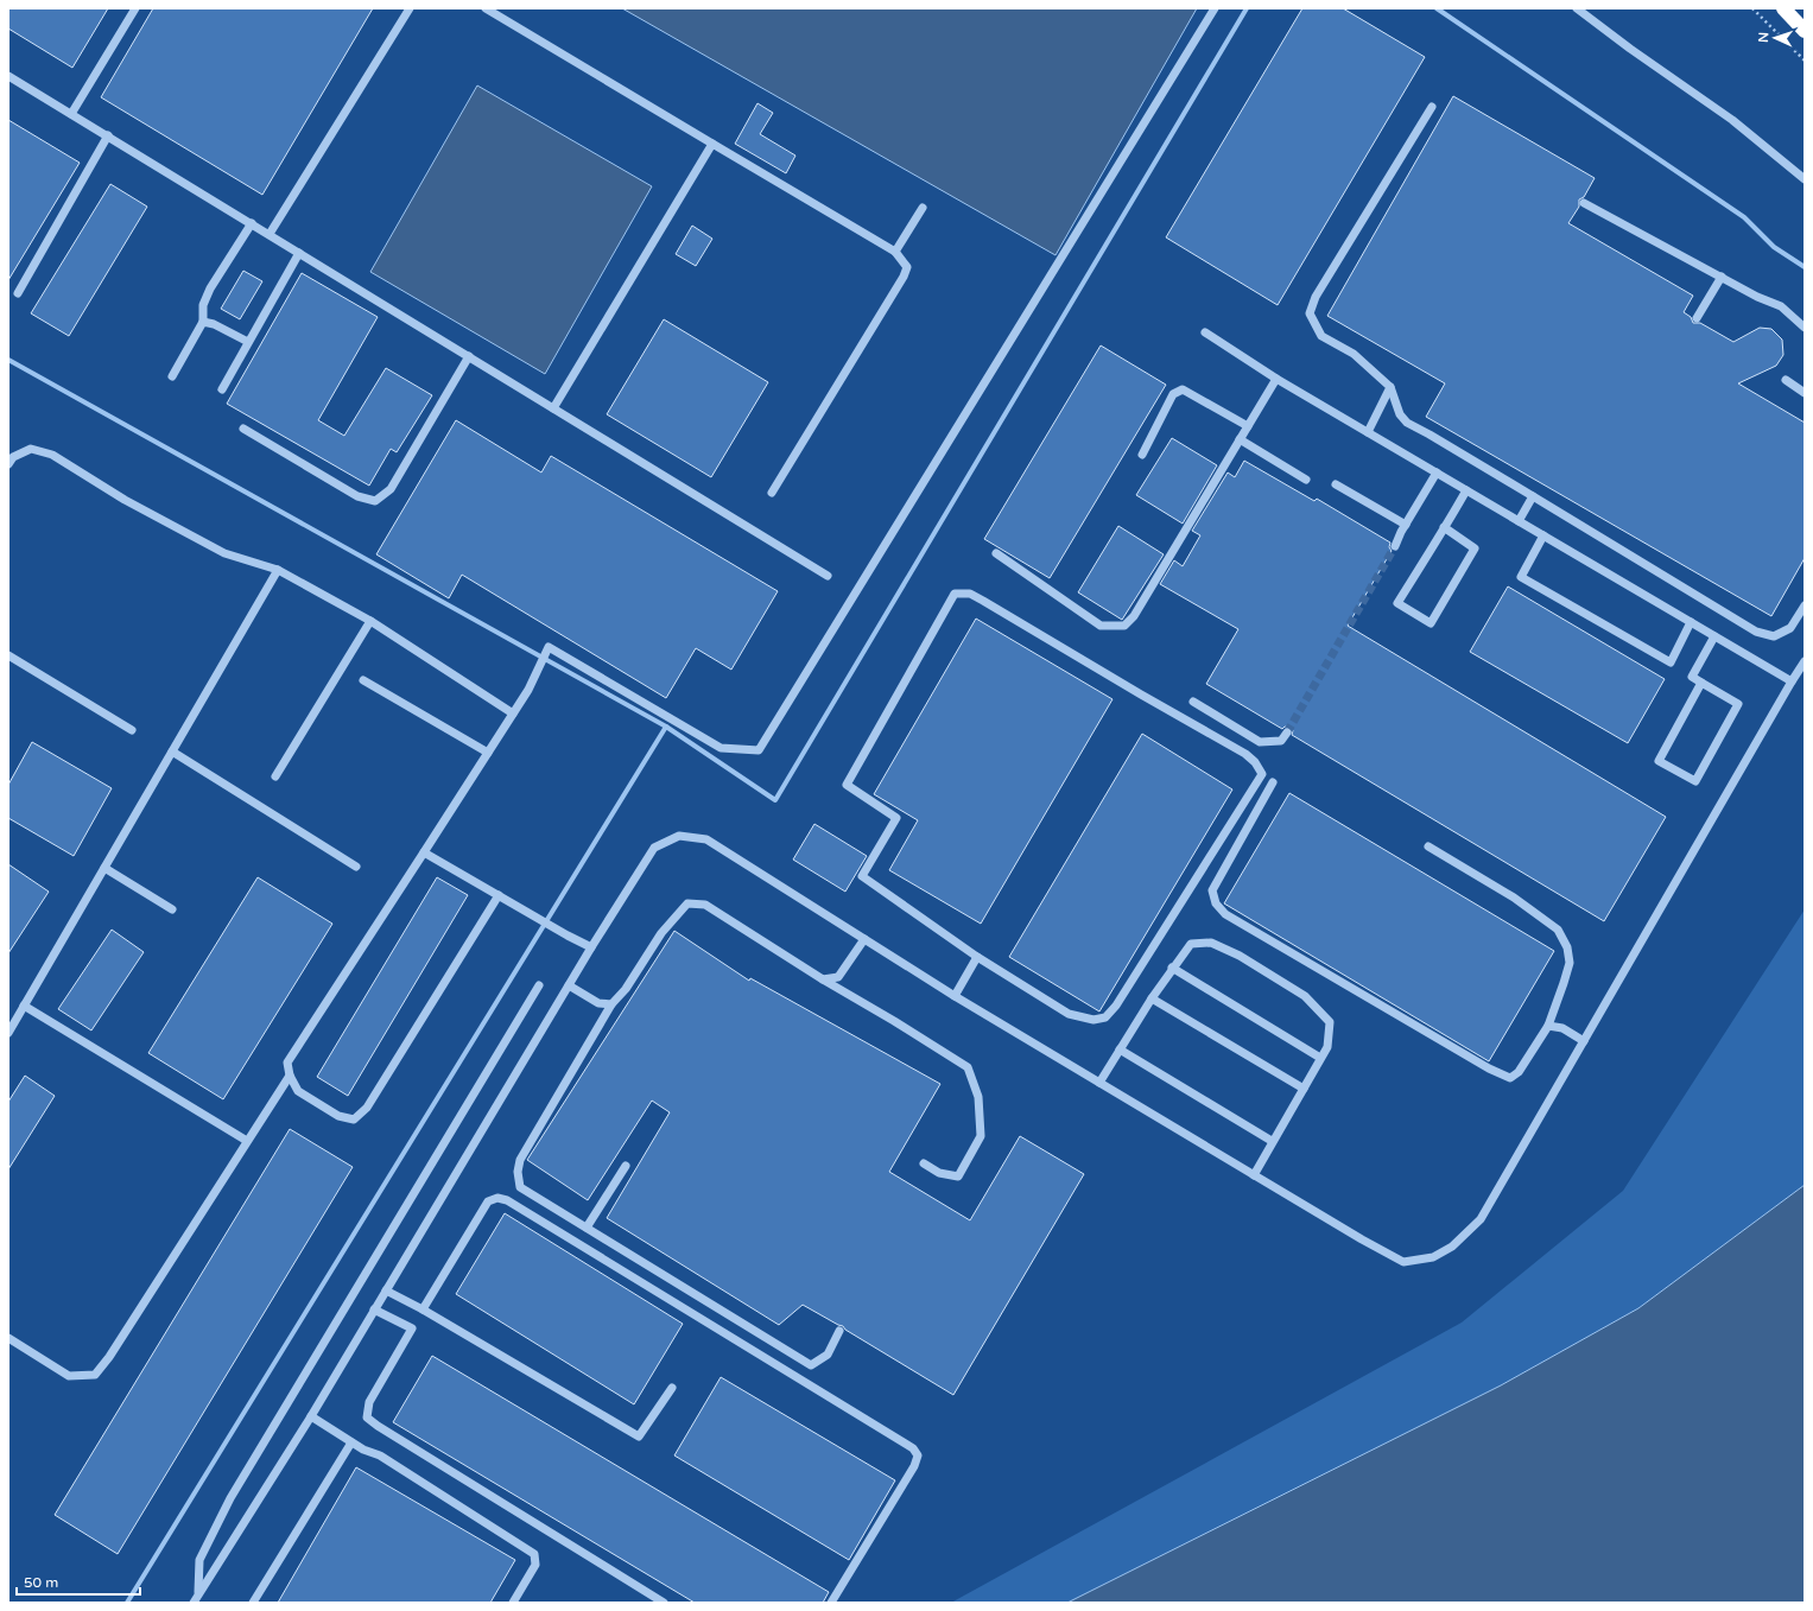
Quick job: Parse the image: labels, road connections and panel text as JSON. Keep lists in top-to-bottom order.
{
  "scale_bar": "50 m",
  "north": "left"
}
